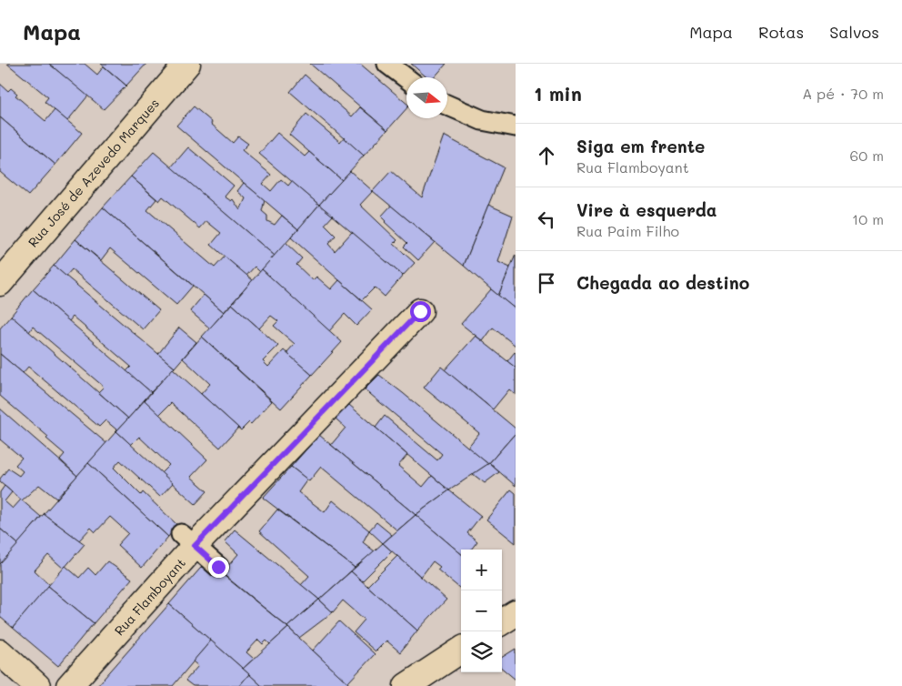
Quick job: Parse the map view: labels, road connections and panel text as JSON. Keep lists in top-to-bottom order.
{
  "streets": {
    "street": ["Rua José de Azevedo Marques", "Rua Flamboyant"]
  },
  "north": "right",
  "page": {
    "header": "Mapa",
    "nav": ["Mapa", "Rotas", "Salvos"],
    "heading": ["1 min", "A pé · 70 m"],
    "list": [
      ["Siga em frente", "Rua Flamboyant", "60 m"],
      ["Vire à esquerda", "Rua Paim Filho", "10 m"],
      "Chegada ao destino"
    ],
    "map_buttons": ["+", "−"]
  }
}
